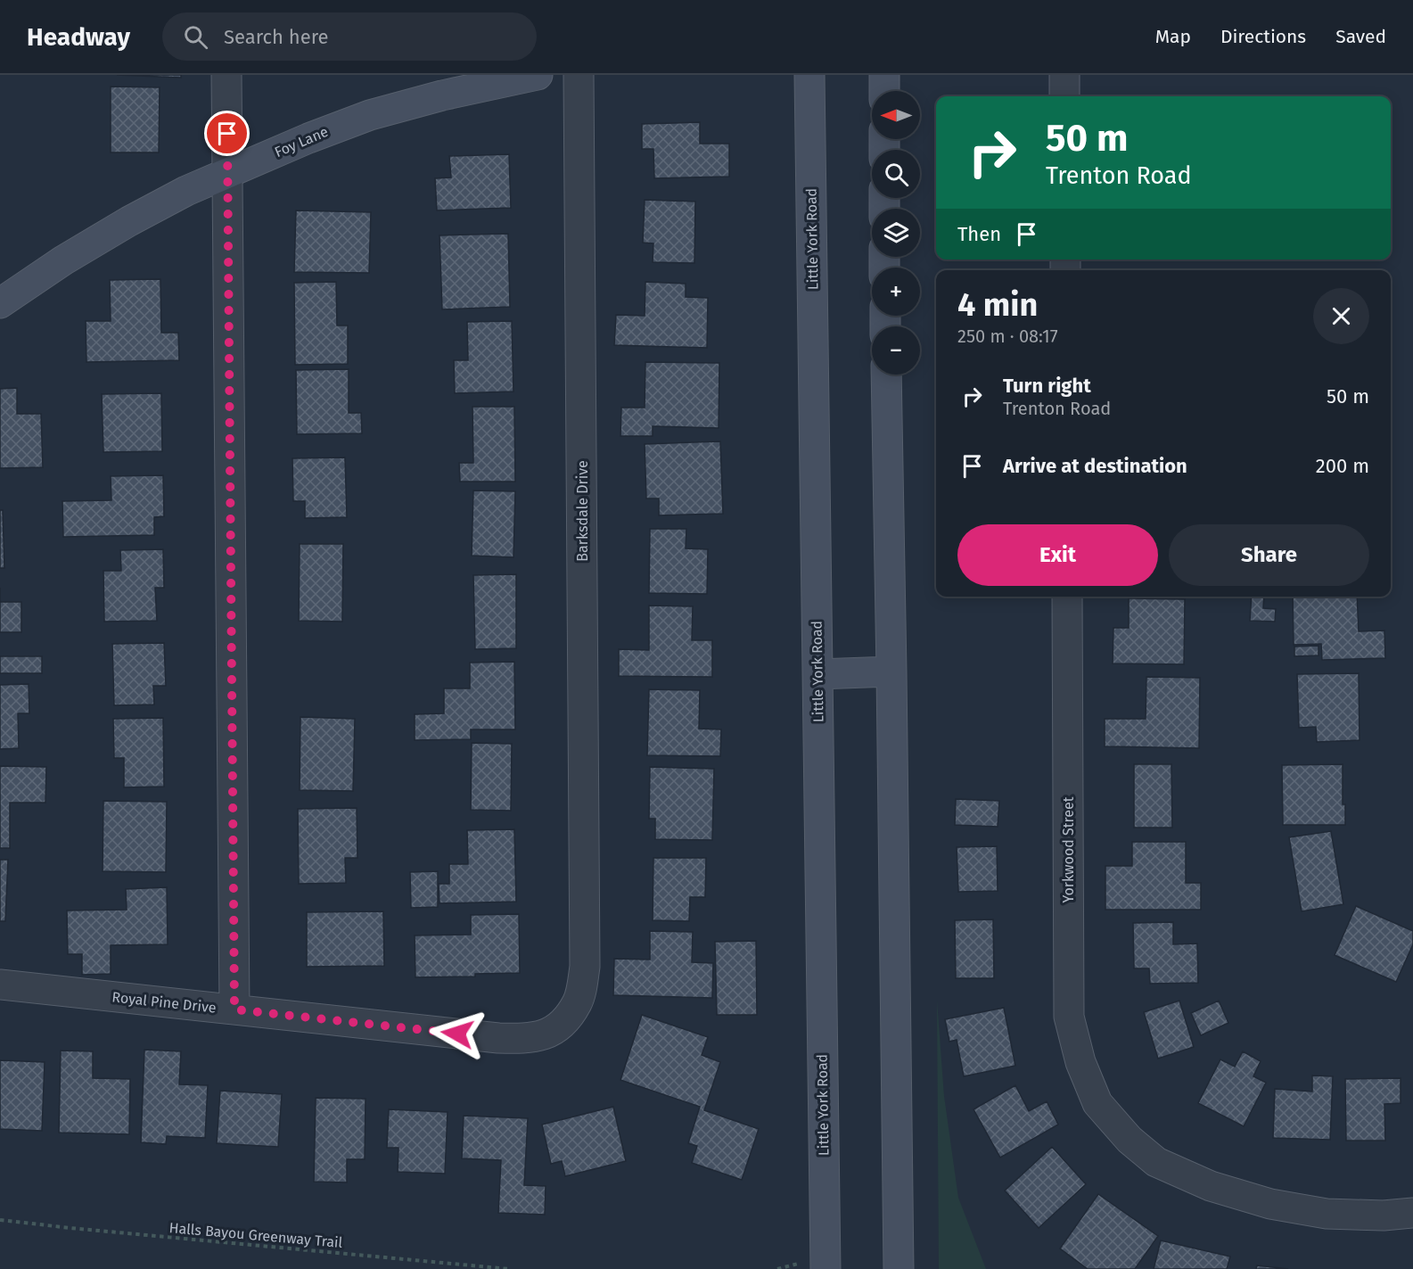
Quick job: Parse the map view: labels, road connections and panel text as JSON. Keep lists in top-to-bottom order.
{
  "streets": {
    "main road": ["Foy Lane", "Little York Road"],
    "street": ["Barksdale Drive", "Yorkwood Street", "Royal Pine Drive"],
    "path": ["Halls Bayou Greenway Trail"]
  },
  "crossings": [
    ["Barksdale Drive", "Royal Pine Drive"]
  ],
  "north": "left",
  "page": {
    "header": "Headway",
    "search": "Search here",
    "nav": ["Map", "Directions", "Saved"],
    "map_buttons": ["+", "−"],
    "turn": ["50 m", "Trenton Road"],
    "then": "Then",
    "heading": ["4 min", "250 m · 08:17"],
    "list": [
      {
        "name": "Turn right",
        "note": "Trenton Road",
        "value": "50 m"
      },
      {
        "name": "Arrive at destination",
        "value": "200 m"
      }
    ],
    "buttons": ["Exit", "Share"]
  }
}
